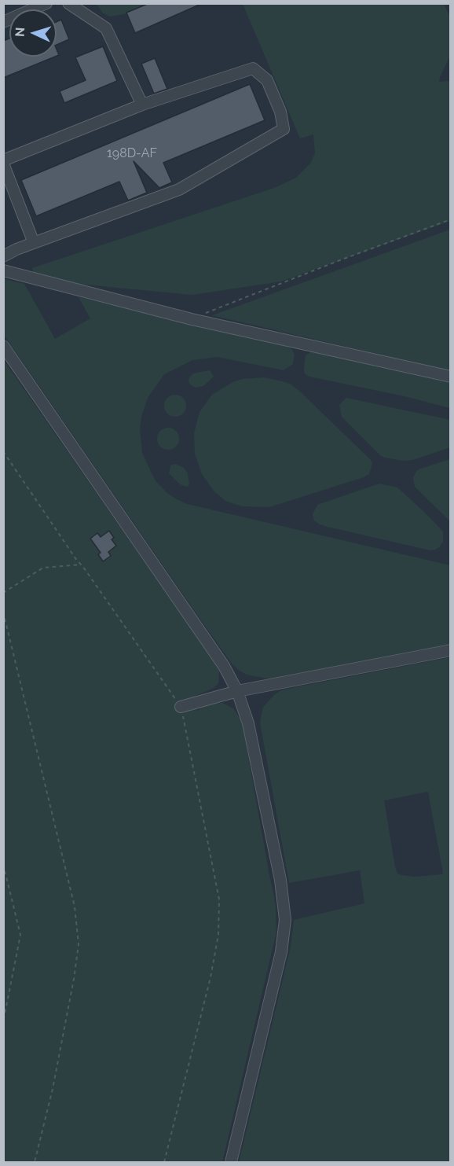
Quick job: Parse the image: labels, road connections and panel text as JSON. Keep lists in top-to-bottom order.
{
  "house_numbers": ["198D-AF"],
  "north": "left"
}
